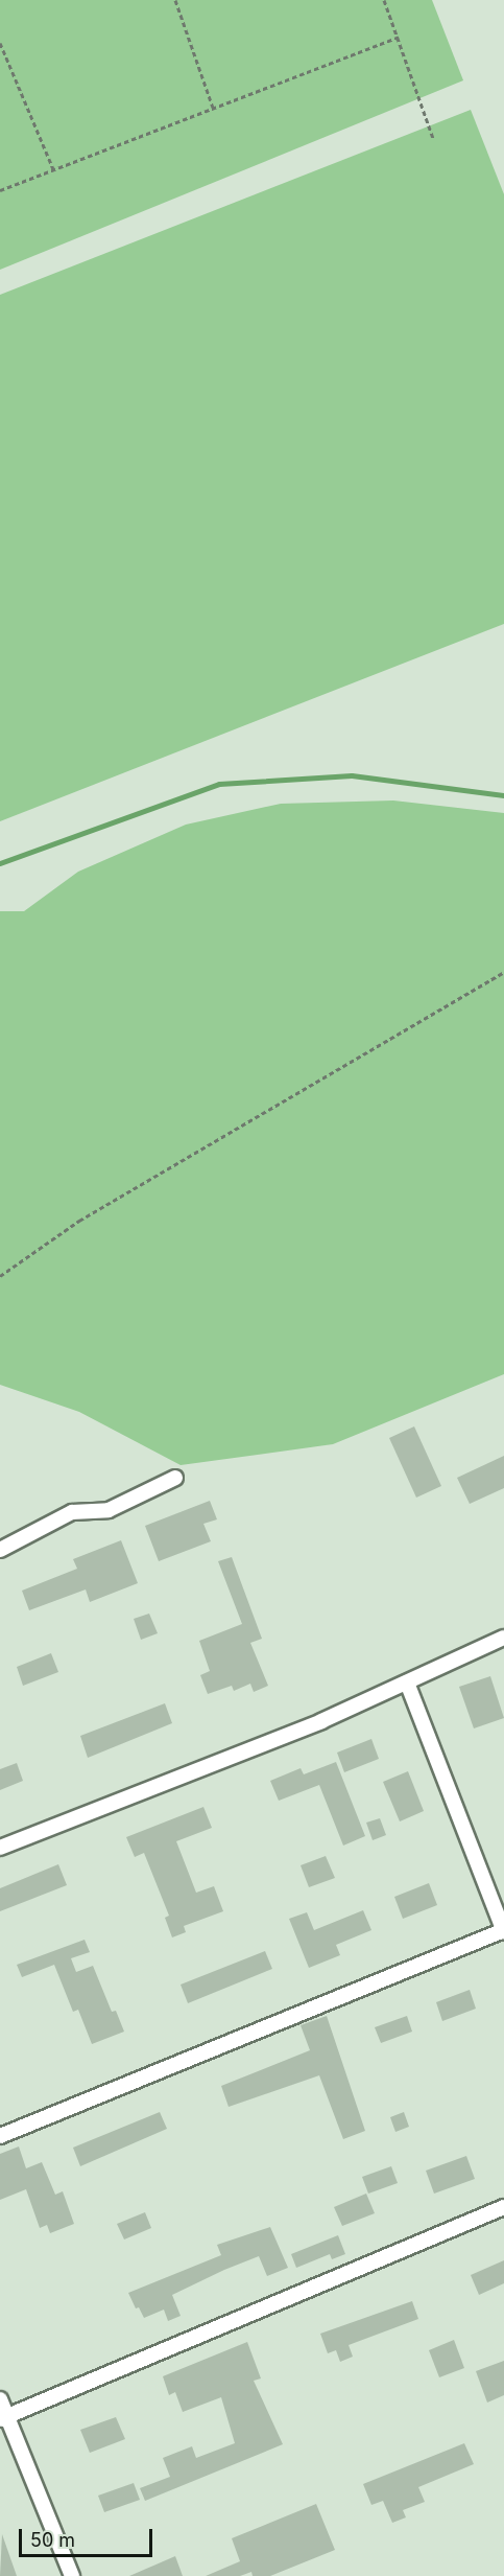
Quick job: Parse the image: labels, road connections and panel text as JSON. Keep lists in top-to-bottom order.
{
  "scale_bar": "50 m"
}
